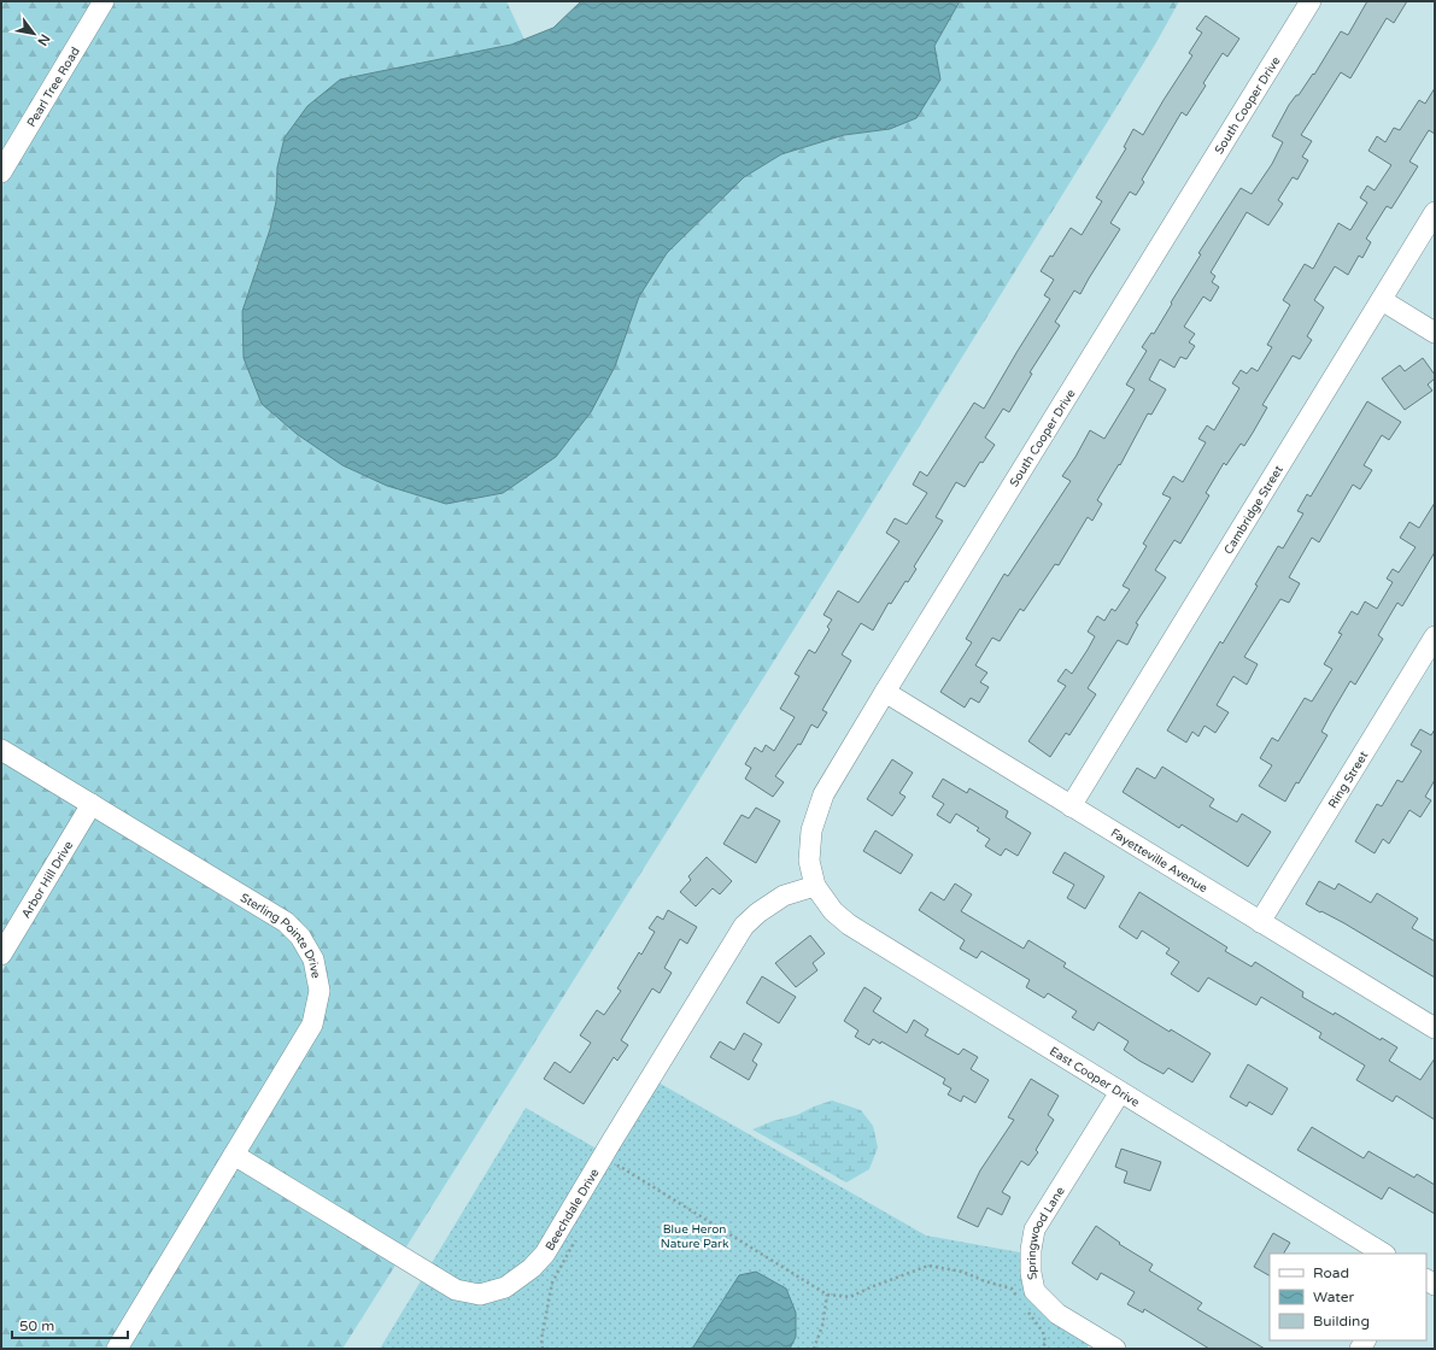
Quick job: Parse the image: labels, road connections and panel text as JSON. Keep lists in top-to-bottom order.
{
  "streets": {
    "street": [
      "Pearl Tree Road",
      "South Cooper Drive",
      "Cambridge Street",
      "Ring Street",
      "Fayetteville Avenue",
      "Arbor Hill Drive",
      "Sterling Pointe Drive",
      "East Cooper Drive",
      "Beechdale Drive",
      "Springwood Lane"
    ]
  },
  "crossings": [
    ["South Cooper Drive", "Fayetteville Avenue"],
    ["South Cooper Drive", "East Cooper Drive"],
    ["South Cooper Drive", "Beechdale Drive"],
    ["Cambridge Street", "Fayetteville Avenue"],
    ["Ring Street", "Fayetteville Avenue"],
    ["Arbor Hill Drive", "Sterling Pointe Drive"],
    ["Sterling Pointe Drive", "Beechdale Drive"],
    ["East Cooper Drive", "Beechdale Drive"],
    ["East Cooper Drive", "Springwood Lane"]
  ],
  "parks": ["Blue Heron Nature Park"],
  "legend": ["Road", "Water", "Building"],
  "scale_bar": "50 m",
  "north": "bottom right"
}
